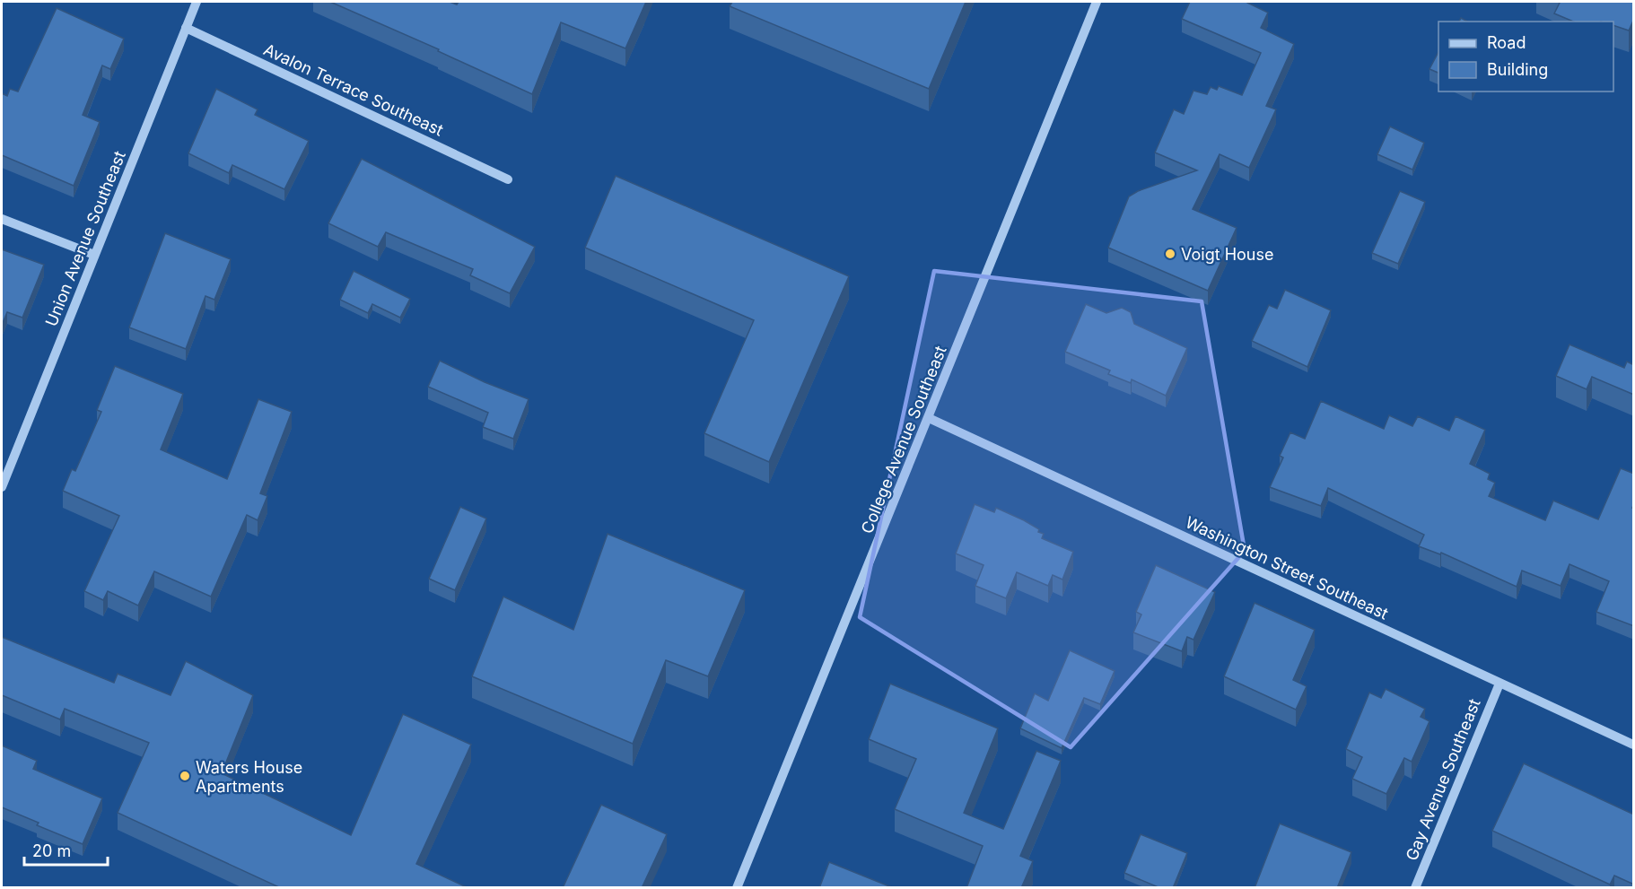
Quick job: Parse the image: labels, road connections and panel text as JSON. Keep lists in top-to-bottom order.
{
  "streets": {
    "street": [
      "Avalon Terrace Southeast",
      "Union Avenue Southeast",
      "College Avenue Southeast",
      "Washington Street Southeast",
      "Gay Avenue Southeast"
    ]
  },
  "crossings": [
    ["Avalon Terrace Southeast", "Union Avenue Southeast"],
    ["College Avenue Southeast", "Washington Street Southeast"],
    ["Washington Street Southeast", "Gay Avenue Southeast"]
  ],
  "places": ["Voigt House", "Waters House Apartments"],
  "legend": ["Road", "Building"],
  "scale_bar": "20 m"
}
